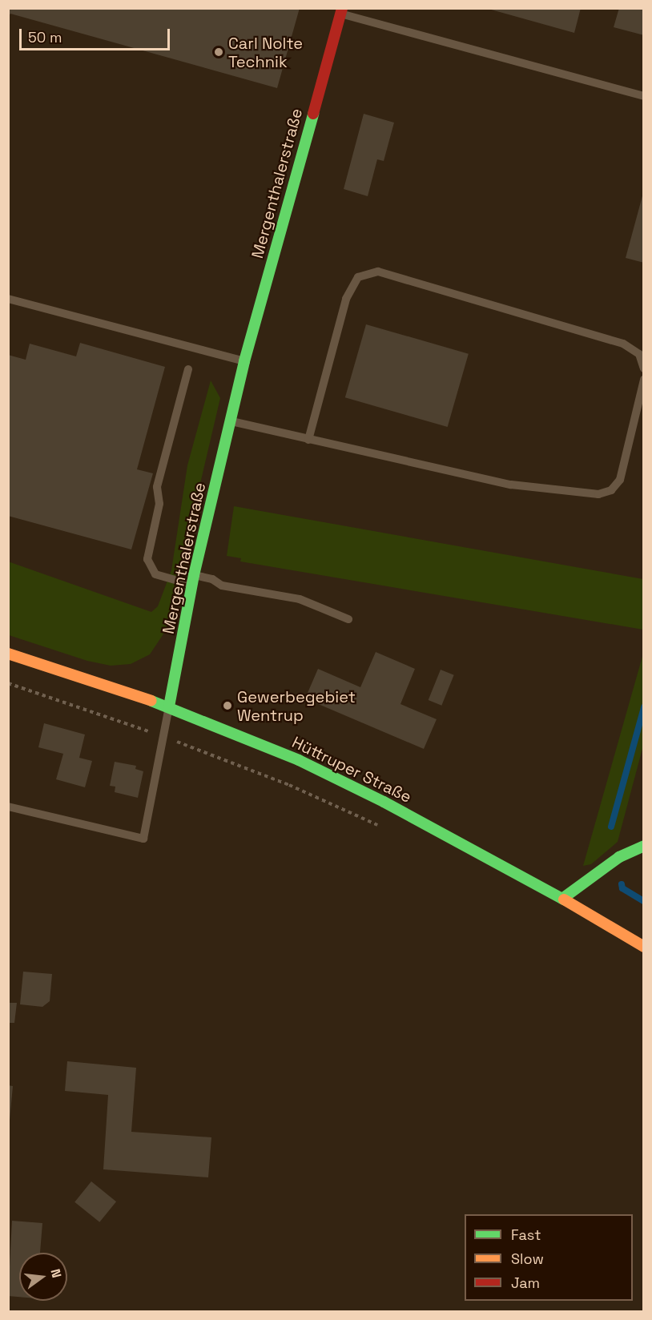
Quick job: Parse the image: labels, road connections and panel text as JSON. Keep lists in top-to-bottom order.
{
  "streets": {
    "street": ["Mergenthalerstraße", "Hüttruper Straße"]
  },
  "crossings": [
    ["Mergenthalerstraße", "Hüttruper Straße"]
  ],
  "places": ["Carl Nolte Technik", "Gewerbegebiet Wentrup"],
  "legend": ["Fast", "Slow", "Jam"],
  "scale_bar": "50 m",
  "north": "right"
}
